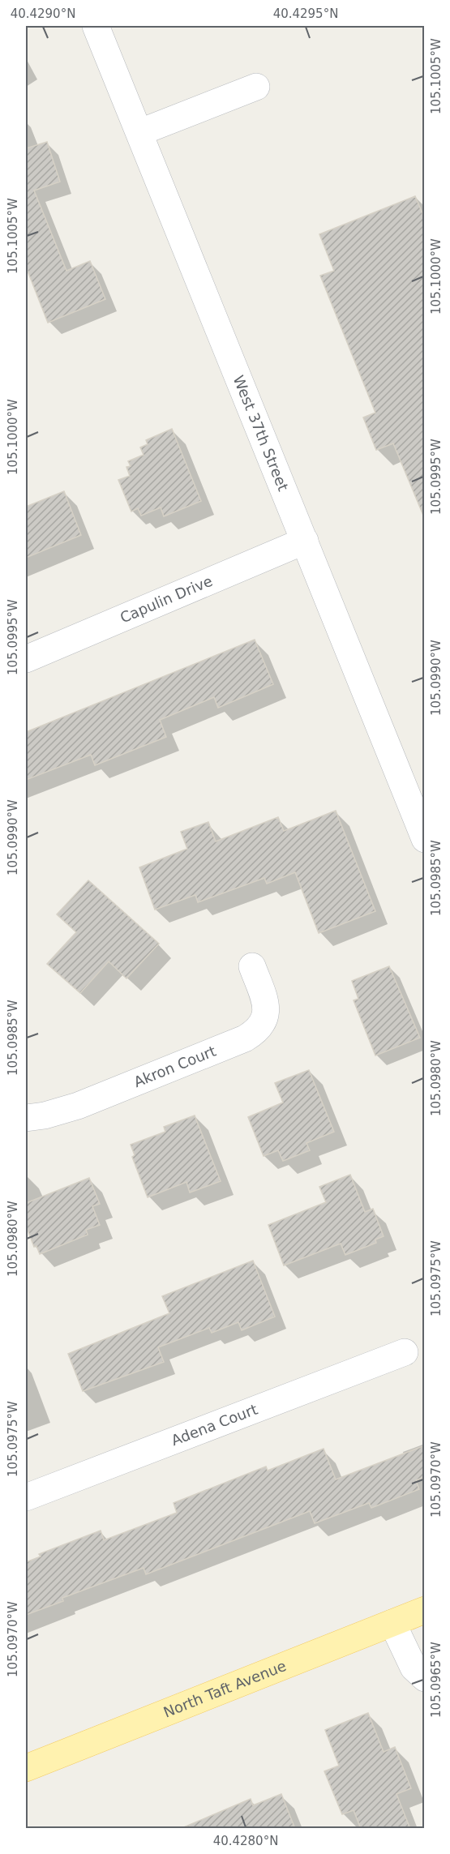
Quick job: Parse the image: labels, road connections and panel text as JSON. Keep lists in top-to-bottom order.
{
  "streets": {
    "main road": ["North Taft Avenue"],
    "street": [
      "West 37th Street",
      "Capulin Drive",
      "Akron Court",
      "Adena Court"
    ]
  },
  "crossings": [
    ["West 37th Street", "Capulin Drive"]
  ],
  "coordinates": [
    "40.4290°N",
    "40.4295°N",
    "105.1005°W",
    "105.1000°W",
    "105.0995°W",
    "105.0990°W",
    "105.0985°W",
    "105.0980°W",
    "105.0975°W",
    "105.0970°W",
    "105.0965°W",
    "40.4280°N"
  ]
}
